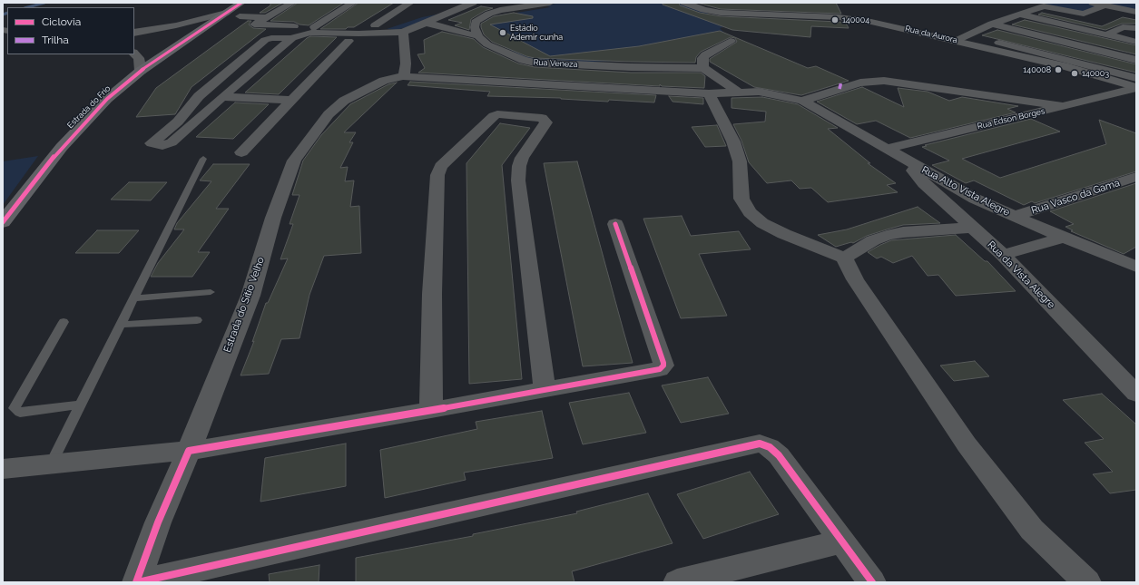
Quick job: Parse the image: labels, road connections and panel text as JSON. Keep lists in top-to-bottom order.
{
  "streets": {
    "main road": ["Rua da Aurora", "Estrada do Frio"],
    "street": [
      "Rua Veneza",
      "Rua Edson Borges",
      "Rua Alto Vista Alegre",
      "Rua Vasco da Gama",
      "Rua da Vista Alegre",
      "Estrada do Sítio Velho"
    ]
  },
  "crossings": [
    ["Rua da Aurora", "Rua Edson Borges"],
    ["Rua Edson Borges", "Rua Alto Vista Alegre"],
    ["Rua Alto Vista Alegre", "Rua Vasco da Gama"],
    ["Rua Alto Vista Alegre", "Rua da Vista Alegre"],
    ["Rua Alto Vista Alegre", "Estrada do Sítio Velho"]
  ],
  "places": [
    "140004",
    "Estádio Ademir cunha",
    "140008",
    "140003"
  ],
  "legend": ["Ciclovia", "Trilha"]
}
